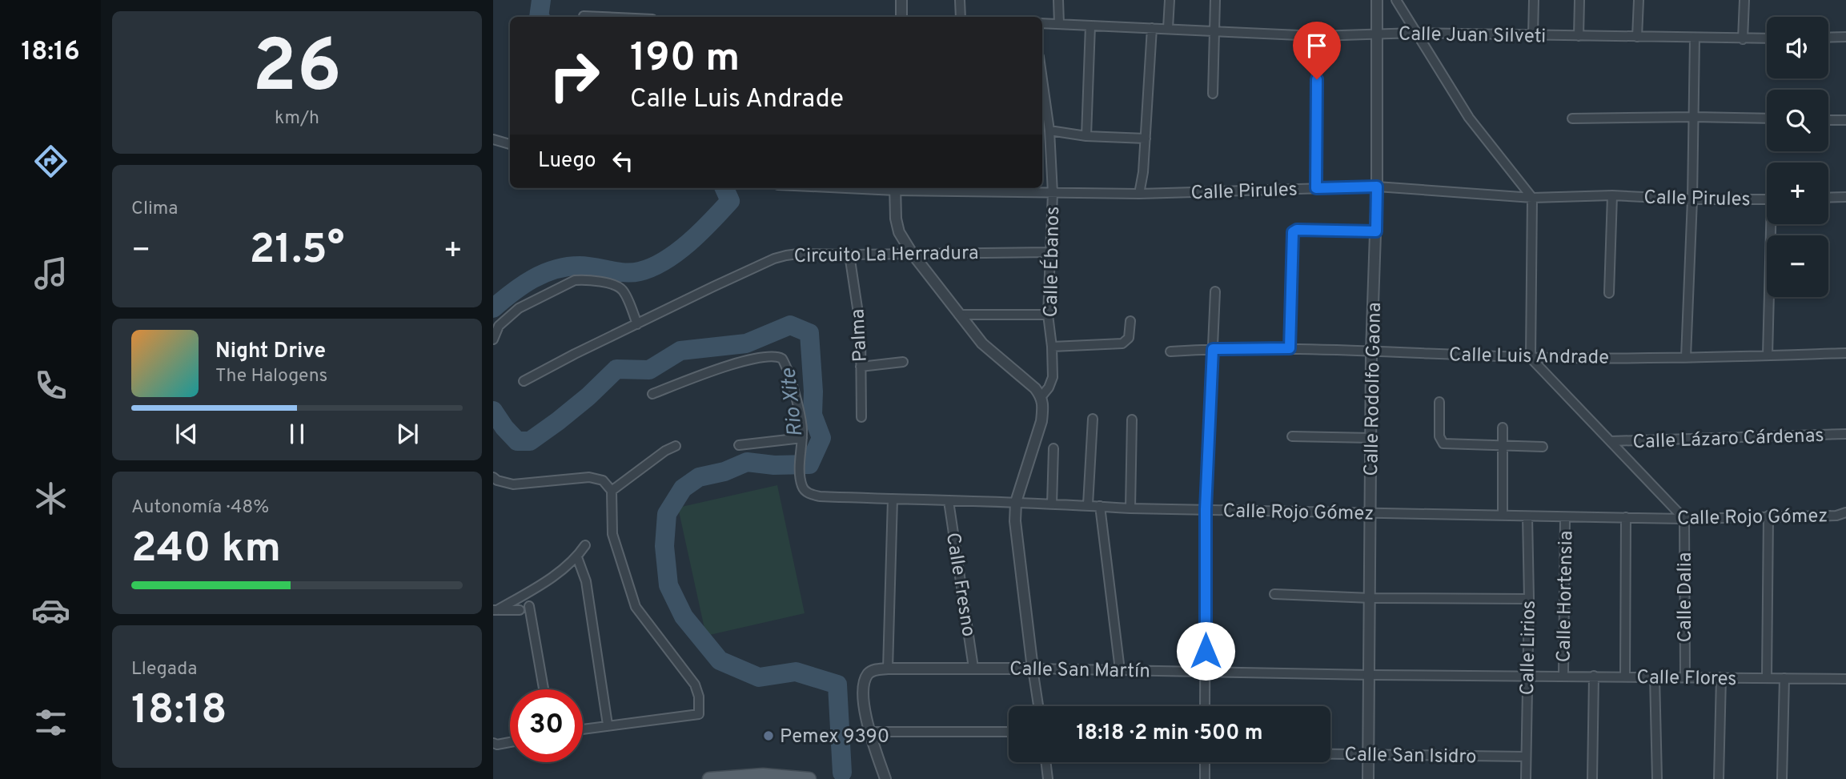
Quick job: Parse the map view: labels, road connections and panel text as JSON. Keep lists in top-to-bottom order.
{
  "streets": {
    "street": [
      "Calle Juan Silveti",
      "Calle Pirules",
      "Circuito La Herradura",
      "Calle Ébanos",
      "Palma",
      "Calle Luis Andrade",
      "Calle Rodolfo Gaona",
      "Calle Lázaro Cárdenas",
      "Calle Rojo Gómez",
      "Calle Fresno",
      "Calle Hortensia",
      "Calle Dalia",
      "Calle Lirios",
      "Calle San Martín",
      "Calle Flores",
      "Calle San Isidro"
    ]
  },
  "crossings": [
    ["Calle Juan Silveti", "Calle Rodolfo Gaona"],
    ["Calle Pirules", "Calle Ébanos"],
    ["Calle Pirules", "Calle Rodolfo Gaona"],
    ["Circuito La Herradura", "Calle Ébanos"],
    ["Circuito La Herradura", "Palma"],
    ["Calle Luis Andrade", "Calle Rodolfo Gaona"],
    ["Calle Rodolfo Gaona", "Calle Rojo Gómez"],
    ["Calle Rodolfo Gaona", "Calle San Martín"],
    ["Calle Rodolfo Gaona", "Calle San Isidro"],
    ["Calle Rojo Gómez", "Calle Fresno"],
    ["Calle Rojo Gómez", "Calle Hortensia"],
    ["Calle Rojo Gómez", "Calle Dalia"],
    ["Calle Rojo Gómez", "Calle Lirios"],
    ["Calle Fresno", "Calle San Martín"],
    ["Calle Hortensia", "Calle Flores"],
    ["Calle Dalia", "Calle Flores"],
    ["Calle Lirios", "Calle San Martín"],
    ["Calle Lirios", "Calle Flores"],
    ["Calle Lirios", "Calle San Isidro"],
    ["Calle San Martín", "Calle Flores"]
  ],
  "water": ["Rio Xite"],
  "places": ["Pemex 9390"],
  "page": {
    "tabs": "18:16",
    "tile": [
      ["26", "km/h"],
      "Clima",
      ["Autonomía · 48%", "240 km"],
      ["Llegada", "18:18"]
    ],
    "map_buttons": ["+", "−"],
    "turn": ["190 m", "Calle Luis Andrade"],
    "then": "Luego",
    "heat": ["−", "21.5°", "+"],
    "song": ["Night Drive", "The Halogens"],
    "limit": "30",
    "trip": "18:18 · 2 min · 500 m"
  }
}
